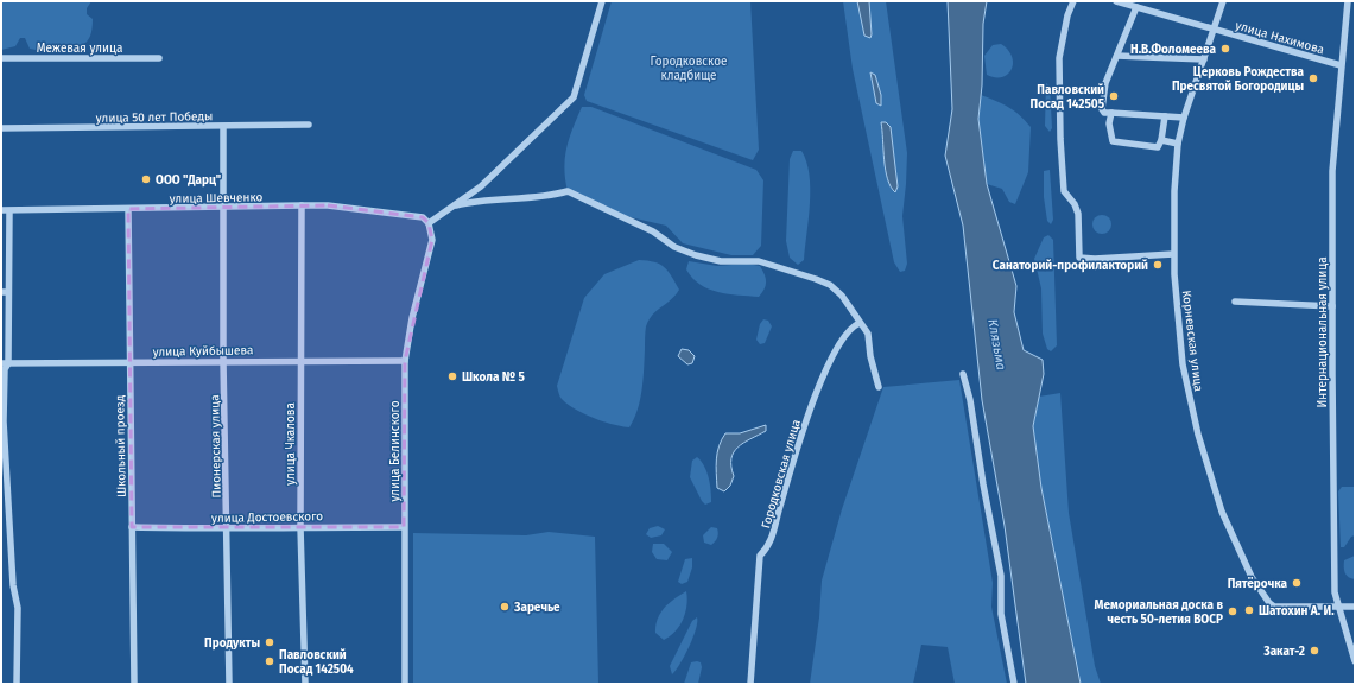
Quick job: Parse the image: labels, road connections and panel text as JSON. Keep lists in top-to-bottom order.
{
  "streets": {
    "street": [
      "улица Нахимова",
      "Межевая улица",
      "улица 50 лет Победы",
      "улица Шевченко",
      "Интернациональная улица",
      "Корневская улица",
      "улица Куйбышева",
      "улица Чкалова",
      "Школьный проезд",
      "Пионерская улица",
      "улица Белинского",
      "Городковская улица",
      "улица Достоевского"
    ]
  },
  "crossings": [
    ["улица Нахимова", "Интернациональная улица"],
    ["улица Нахимова", "Корневская улица"],
    ["улица 50 лет Победы", "Пионерская улица"],
    ["улица Шевченко", "улица Чкалова"],
    ["улица Шевченко", "Школьный проезд"],
    ["улица Шевченко", "Пионерская улица"],
    ["улица Шевченко", "улица Белинского"],
    ["Интернациональная улица", "Корневская улица"],
    ["улица Куйбышева", "улица Чкалова"],
    ["улица Куйбышева", "Школьный проезд"],
    ["улица Куйбышева", "Пионерская улица"],
    ["улица Куйбышева", "улица Белинского"],
    ["улица Чкалова", "улица Достоевского"],
    ["Школьный проезд", "улица Достоевского"],
    ["Пионерская улица", "улица Достоевского"],
    ["улица Белинского", "улица Достоевского"]
  ],
  "water": ["Клязьма"],
  "parks": ["Городковское кладбище"],
  "places": [
    "Н.В.Фоломеева",
    "Церковь Рождества Пресвятой Богородицы",
    "Павловский Посад 142505",
    "ООО \"Дарц\"",
    "Санаторий-профилакторий",
    "Школа № 5",
    "Пятёрочка",
    "Заречье",
    "Шатохин А. И.",
    "Мемориальная доска в честь 50-летия ВОСР",
    "Продукты",
    "Закат-2",
    "Павловский Посад 142504"
  ]
}
